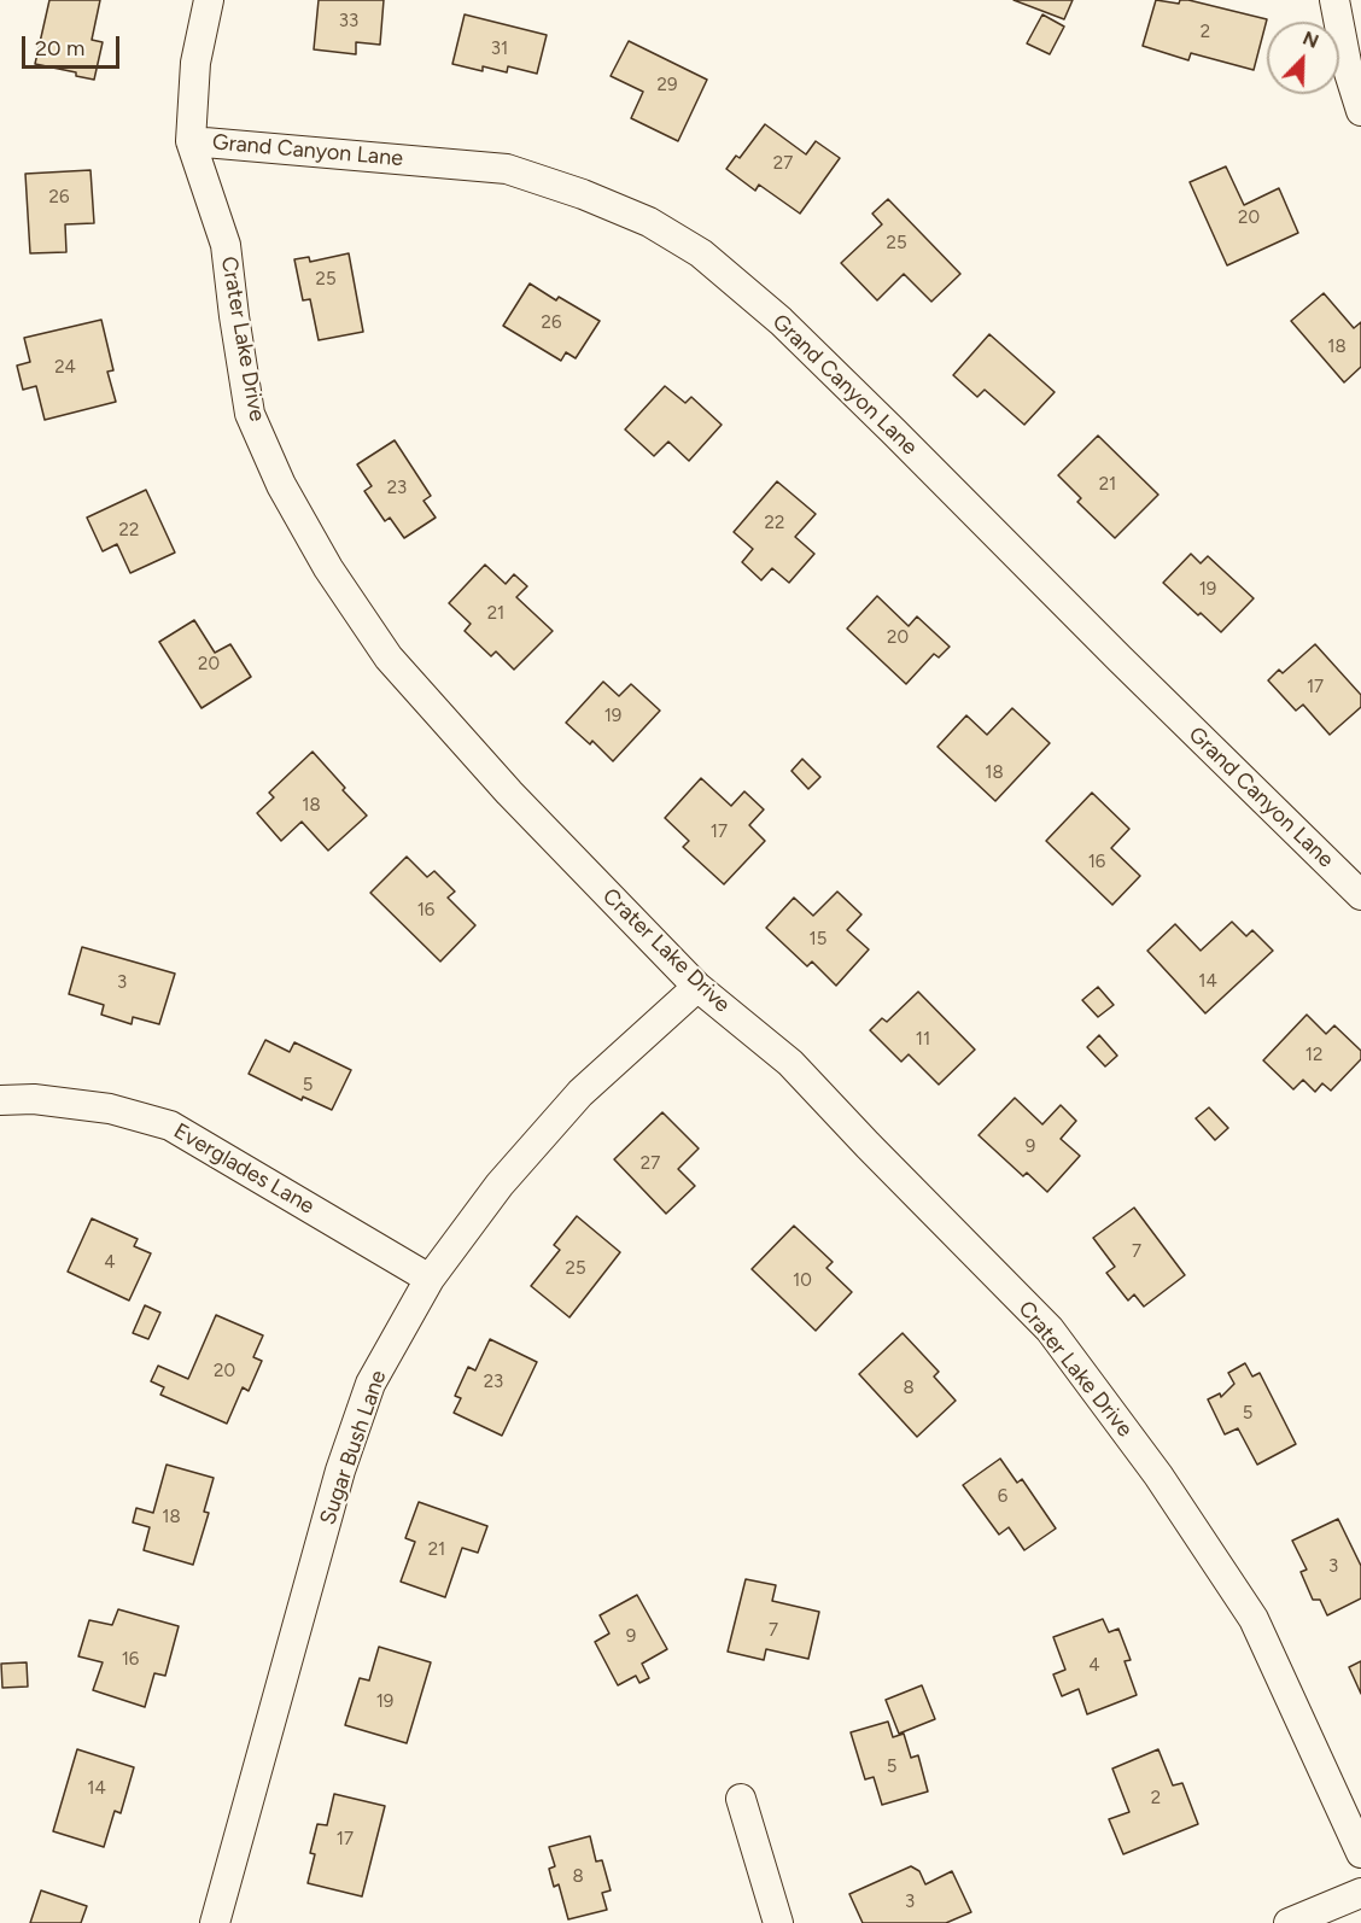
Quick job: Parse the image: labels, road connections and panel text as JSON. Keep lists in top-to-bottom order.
{
  "streets": {
    "street": [
      "Grand Canyon Lane",
      "Crater Lake Drive",
      "Everglades Lane",
      "Sugar Bush Lane"
    ]
  },
  "crossings": [
    ["Grand Canyon Lane", "Crater Lake Drive"],
    ["Crater Lake Drive", "Sugar Bush Lane"],
    ["Everglades Lane", "Sugar Bush Lane"]
  ],
  "house_numbers": [
    "33",
    "2",
    "31",
    "29",
    "27",
    "26",
    "20",
    "25",
    "25",
    "26",
    "18",
    "24",
    "21",
    "23",
    "22",
    "22",
    "19",
    "21",
    "20",
    "20",
    "17",
    "19",
    "18",
    "18",
    "17",
    "16",
    "16",
    "15",
    "14",
    "3",
    "11",
    "12",
    "5",
    "9",
    "27",
    "7",
    "4",
    "25",
    "10",
    "20",
    "23",
    "8",
    "5",
    "6",
    "18",
    "21",
    "3",
    "7",
    "9",
    "16",
    "4",
    "19",
    "5",
    "14",
    "2",
    "17",
    "8",
    "3"
  ],
  "scale_bar": "20 m",
  "north": "top right"
}
